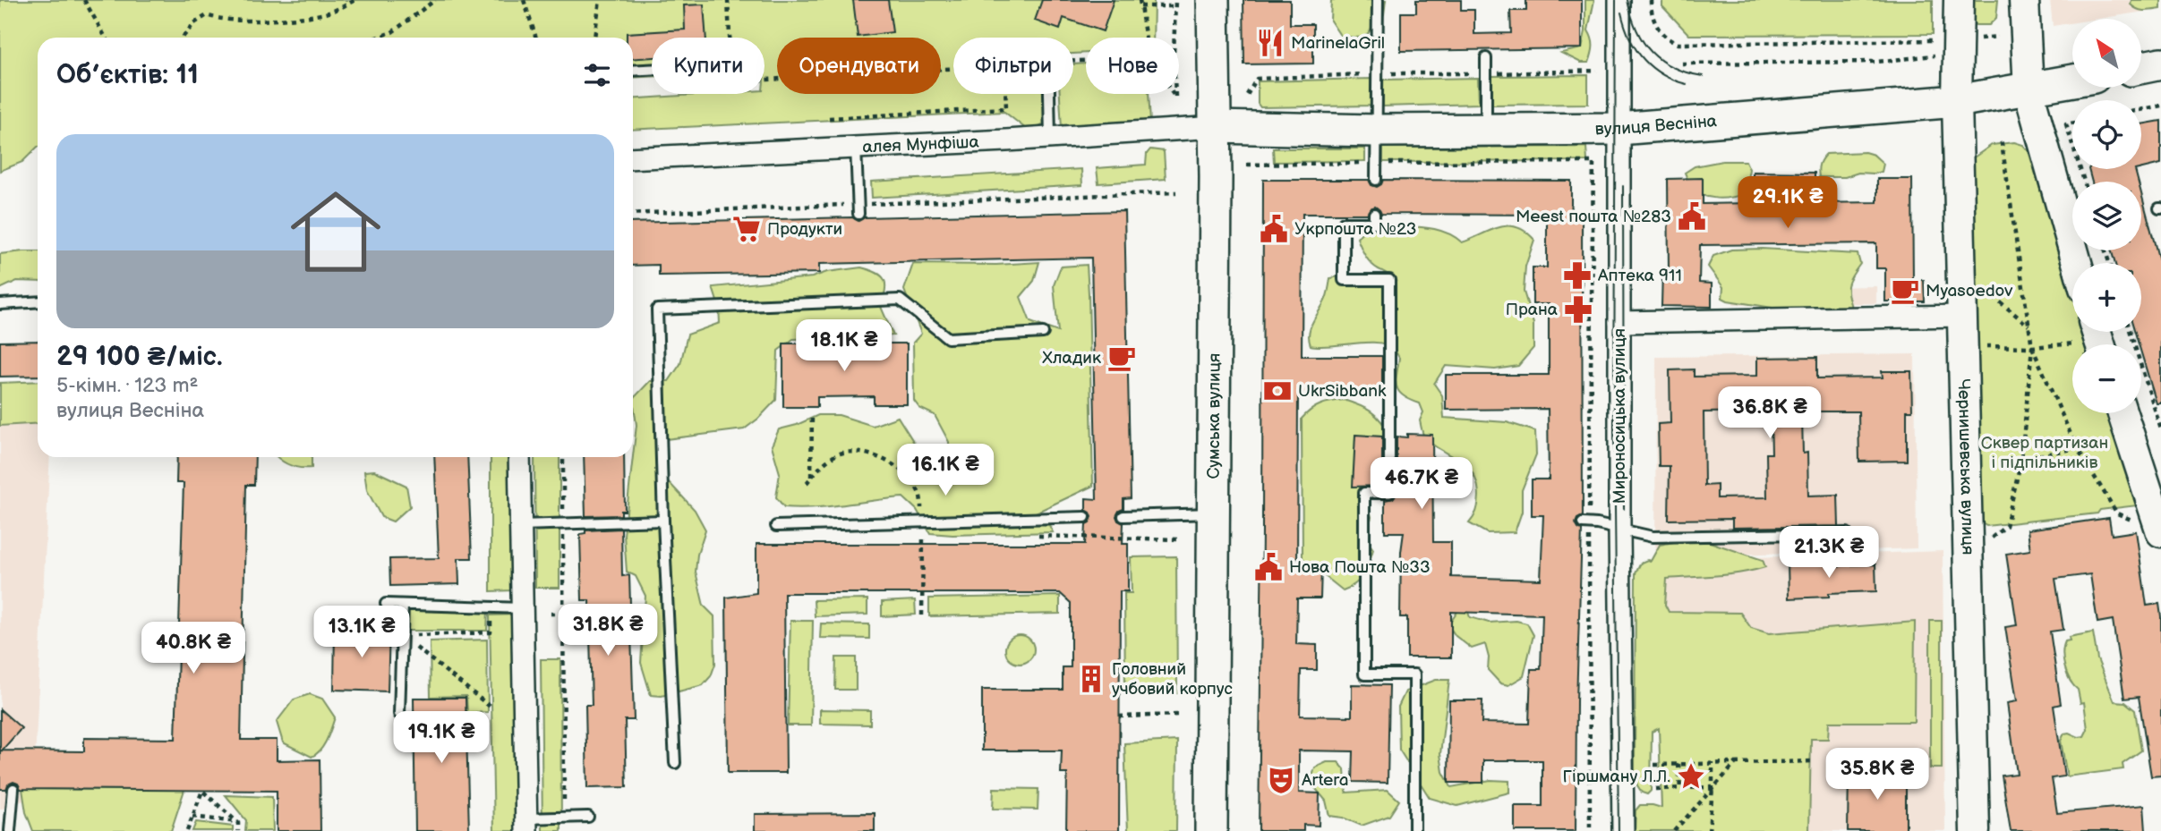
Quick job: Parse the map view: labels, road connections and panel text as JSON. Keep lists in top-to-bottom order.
{
  "streets": {
    "main road": ["вулиця Весніна", "Сумська вулиця"],
    "street": ["алея Мунфіша", "Мироносицька вулиця", "Чернишевська вулиця"]
  },
  "crossings": [
    ["вулиця Весніна", "алея Мунфіша"],
    ["вулиця Весніна", "Сумська вулиця"],
    ["вулиця Весніна", "Мироносицька вулиця"],
    ["вулиця Весніна", "Чернишевська вулиця"],
    ["алея Мунфіша", "Сумська вулиця"]
  ],
  "parks": ["Сквер партизан і підпільників"],
  "places": {
    "restaurant": ["MarinelaGril"],
    "public building": ["Meest пошта №283", "Укрпошта №23", "Нова Пошта №33"],
    "supermarket": ["Продукти"],
    "pharmacy": ["Аптека 911", "Прана"],
    "cafe": ["Myasoedov", "Хладик"],
    "bank": ["UkrSibbank"],
    "building": ["Головний учбовий корпус"],
    "place": ["Гіршману Л.Л."],
    "theatre": ["Artera"]
  },
  "north": "top left",
  "page": {
    "map_buttons": ["+", "−"],
    "chip": [
      "Купити",
      "Орендувати",
      "Фільтри",
      "Нове"
    ],
    "heading": "Об’єктів: 11",
    "list": [
      {
        "name": "29 100 ₴/міс.",
        "note": "5-кімн. · 123 m² · вулиця Весніна"
      }
    ],
    "price": [
      "29.1K ₴",
      "18.1K ₴",
      "36.8K ₴",
      "16.1K ₴",
      "46.7K ₴",
      "21.3K ₴",
      "31.8K ₴",
      "13.1K ₴",
      "40.8K ₴",
      "19.1K ₴",
      "35.8K ₴"
    ]
  }
}
